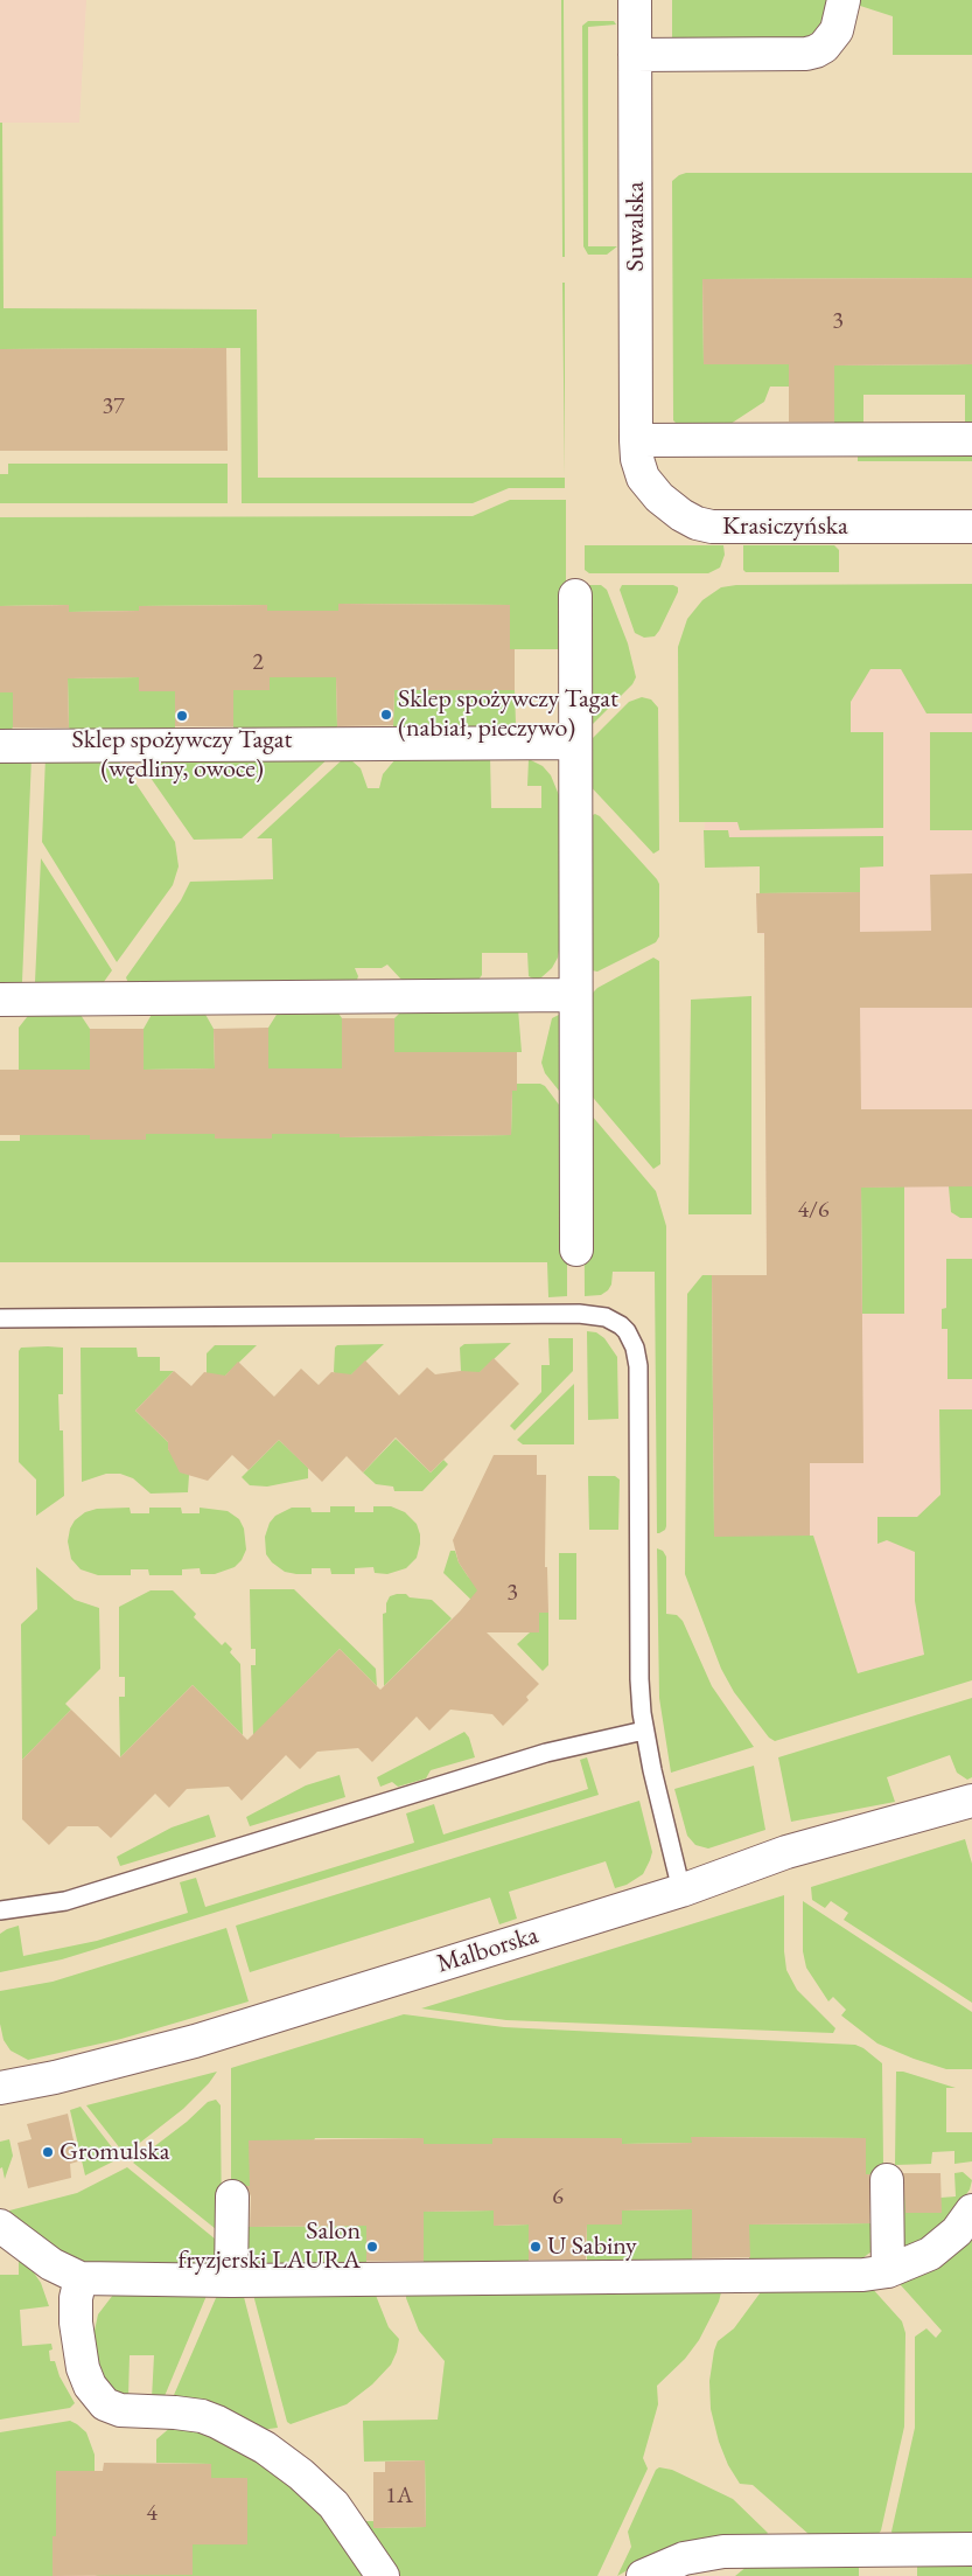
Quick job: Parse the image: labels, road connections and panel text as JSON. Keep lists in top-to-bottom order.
{
  "streets": {
    "street": ["Suwalska", "Krasiczyńska", "Malborska"]
  },
  "crossings": [
    ["Suwalska", "Krasiczyńska"]
  ],
  "places": [
    "Sklep spożywczy Tagat (nabiał, pieczywo)",
    "Sklep spożywczy Tagat (wędliny, owoce)",
    "Gromulska",
    "Salon fryzjerski LAURA",
    "U Sabiny"
  ],
  "house_numbers": [
    "3",
    "37",
    "2",
    "4/6",
    "3",
    "6",
    "1A",
    "4"
  ]
}
